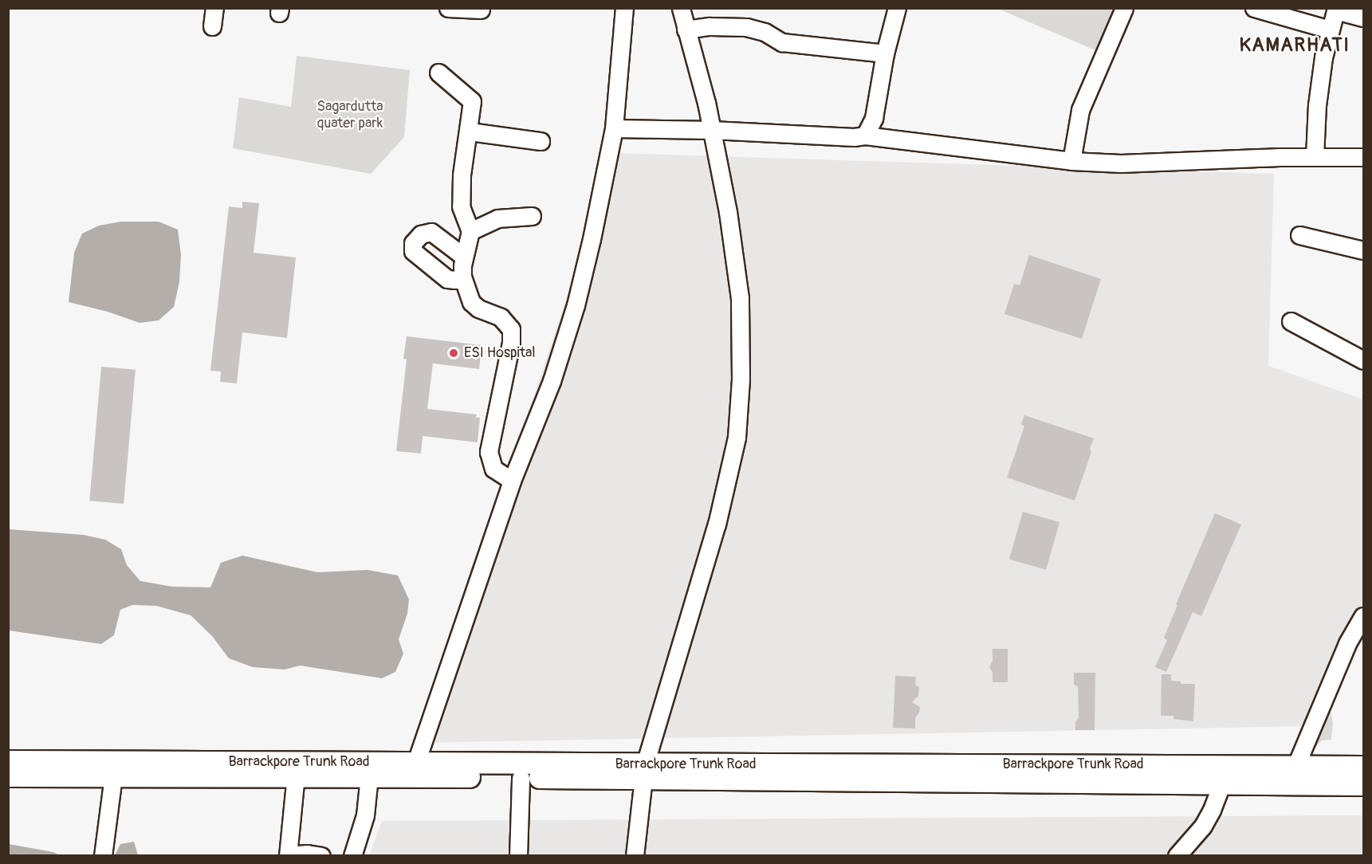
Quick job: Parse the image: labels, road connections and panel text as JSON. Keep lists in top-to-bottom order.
{
  "streets": {
    "main road": ["Barrackpore Trunk Road"]
  },
  "districts": ["KAMARHATI"],
  "parks": ["Sagardutta quater park"],
  "places": ["ESI Hospital"]
}
